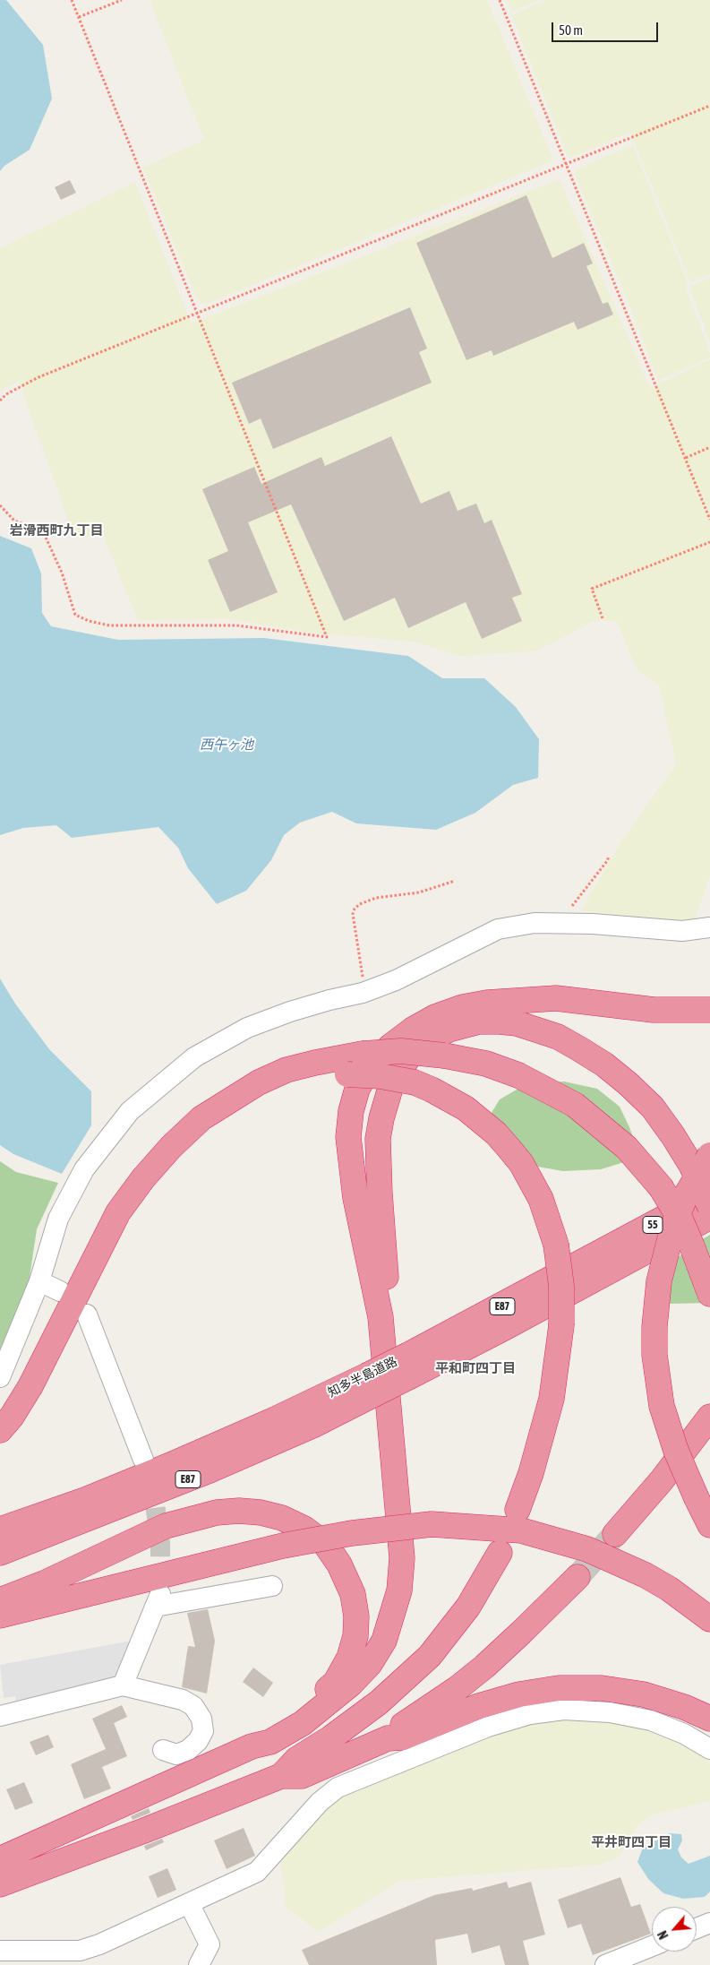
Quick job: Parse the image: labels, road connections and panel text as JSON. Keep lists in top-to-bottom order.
{
  "streets": {
    "highway": ["55", "E87", "知多半島道路"]
  },
  "districts": ["岩滑西町九丁目", "平和町四丁目", "平井町四丁目"],
  "water": ["西午ヶ池"],
  "scale_bar": "50 m",
  "north": "bottom left"
}
